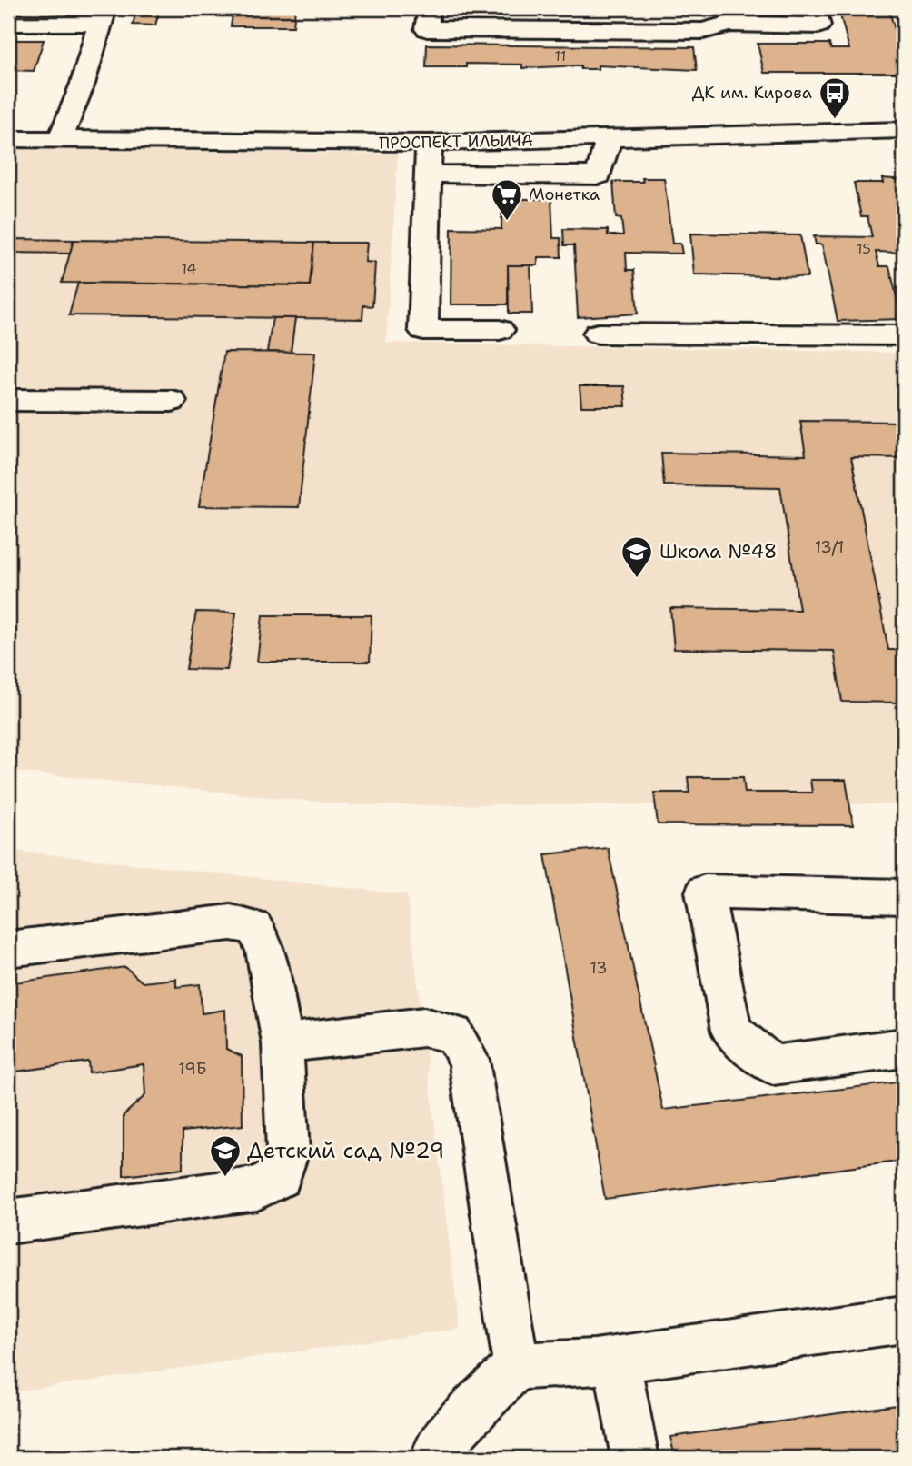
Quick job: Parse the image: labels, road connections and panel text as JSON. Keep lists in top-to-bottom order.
{
  "streets": {
    "street": ["ПРОСПЕКТ ИЛЬИЧА"]
  },
  "places": {
    "bus stop": ["ДК им. Кирова"],
    "supermarket": ["Монетка"],
    "school or university": ["Школа №48", "Детский сад №29"]
  },
  "house_numbers": [
    "11",
    "15",
    "14",
    "13/1",
    "13",
    "19Б"
  ]
}
